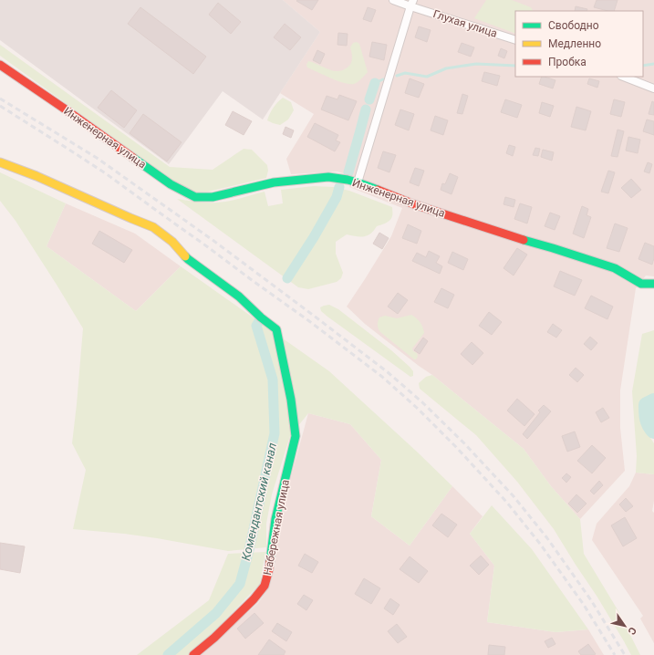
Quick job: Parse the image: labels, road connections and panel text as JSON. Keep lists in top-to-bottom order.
{
  "streets": {
    "street": ["Глухая улица", "Инженерная улица", "Набережная улица"]
  },
  "water": ["Комендантский канал"],
  "legend": ["Свободно", "Медленно", "Пробка"],
  "north": "bottom right"
}
